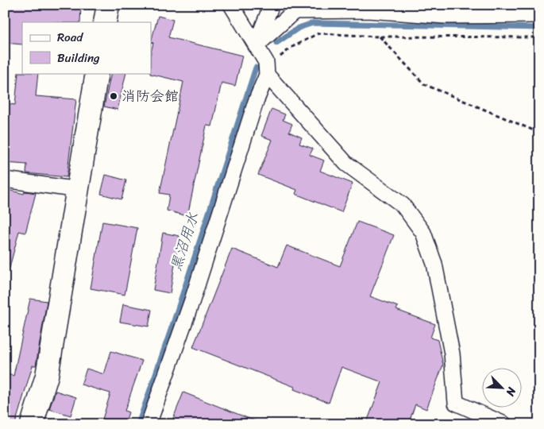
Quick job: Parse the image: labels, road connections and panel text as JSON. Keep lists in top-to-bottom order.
{
  "water": ["黒沼用水"],
  "places": ["消防会館"],
  "legend": ["Road", "Building"],
  "north": "bottom right"
}
